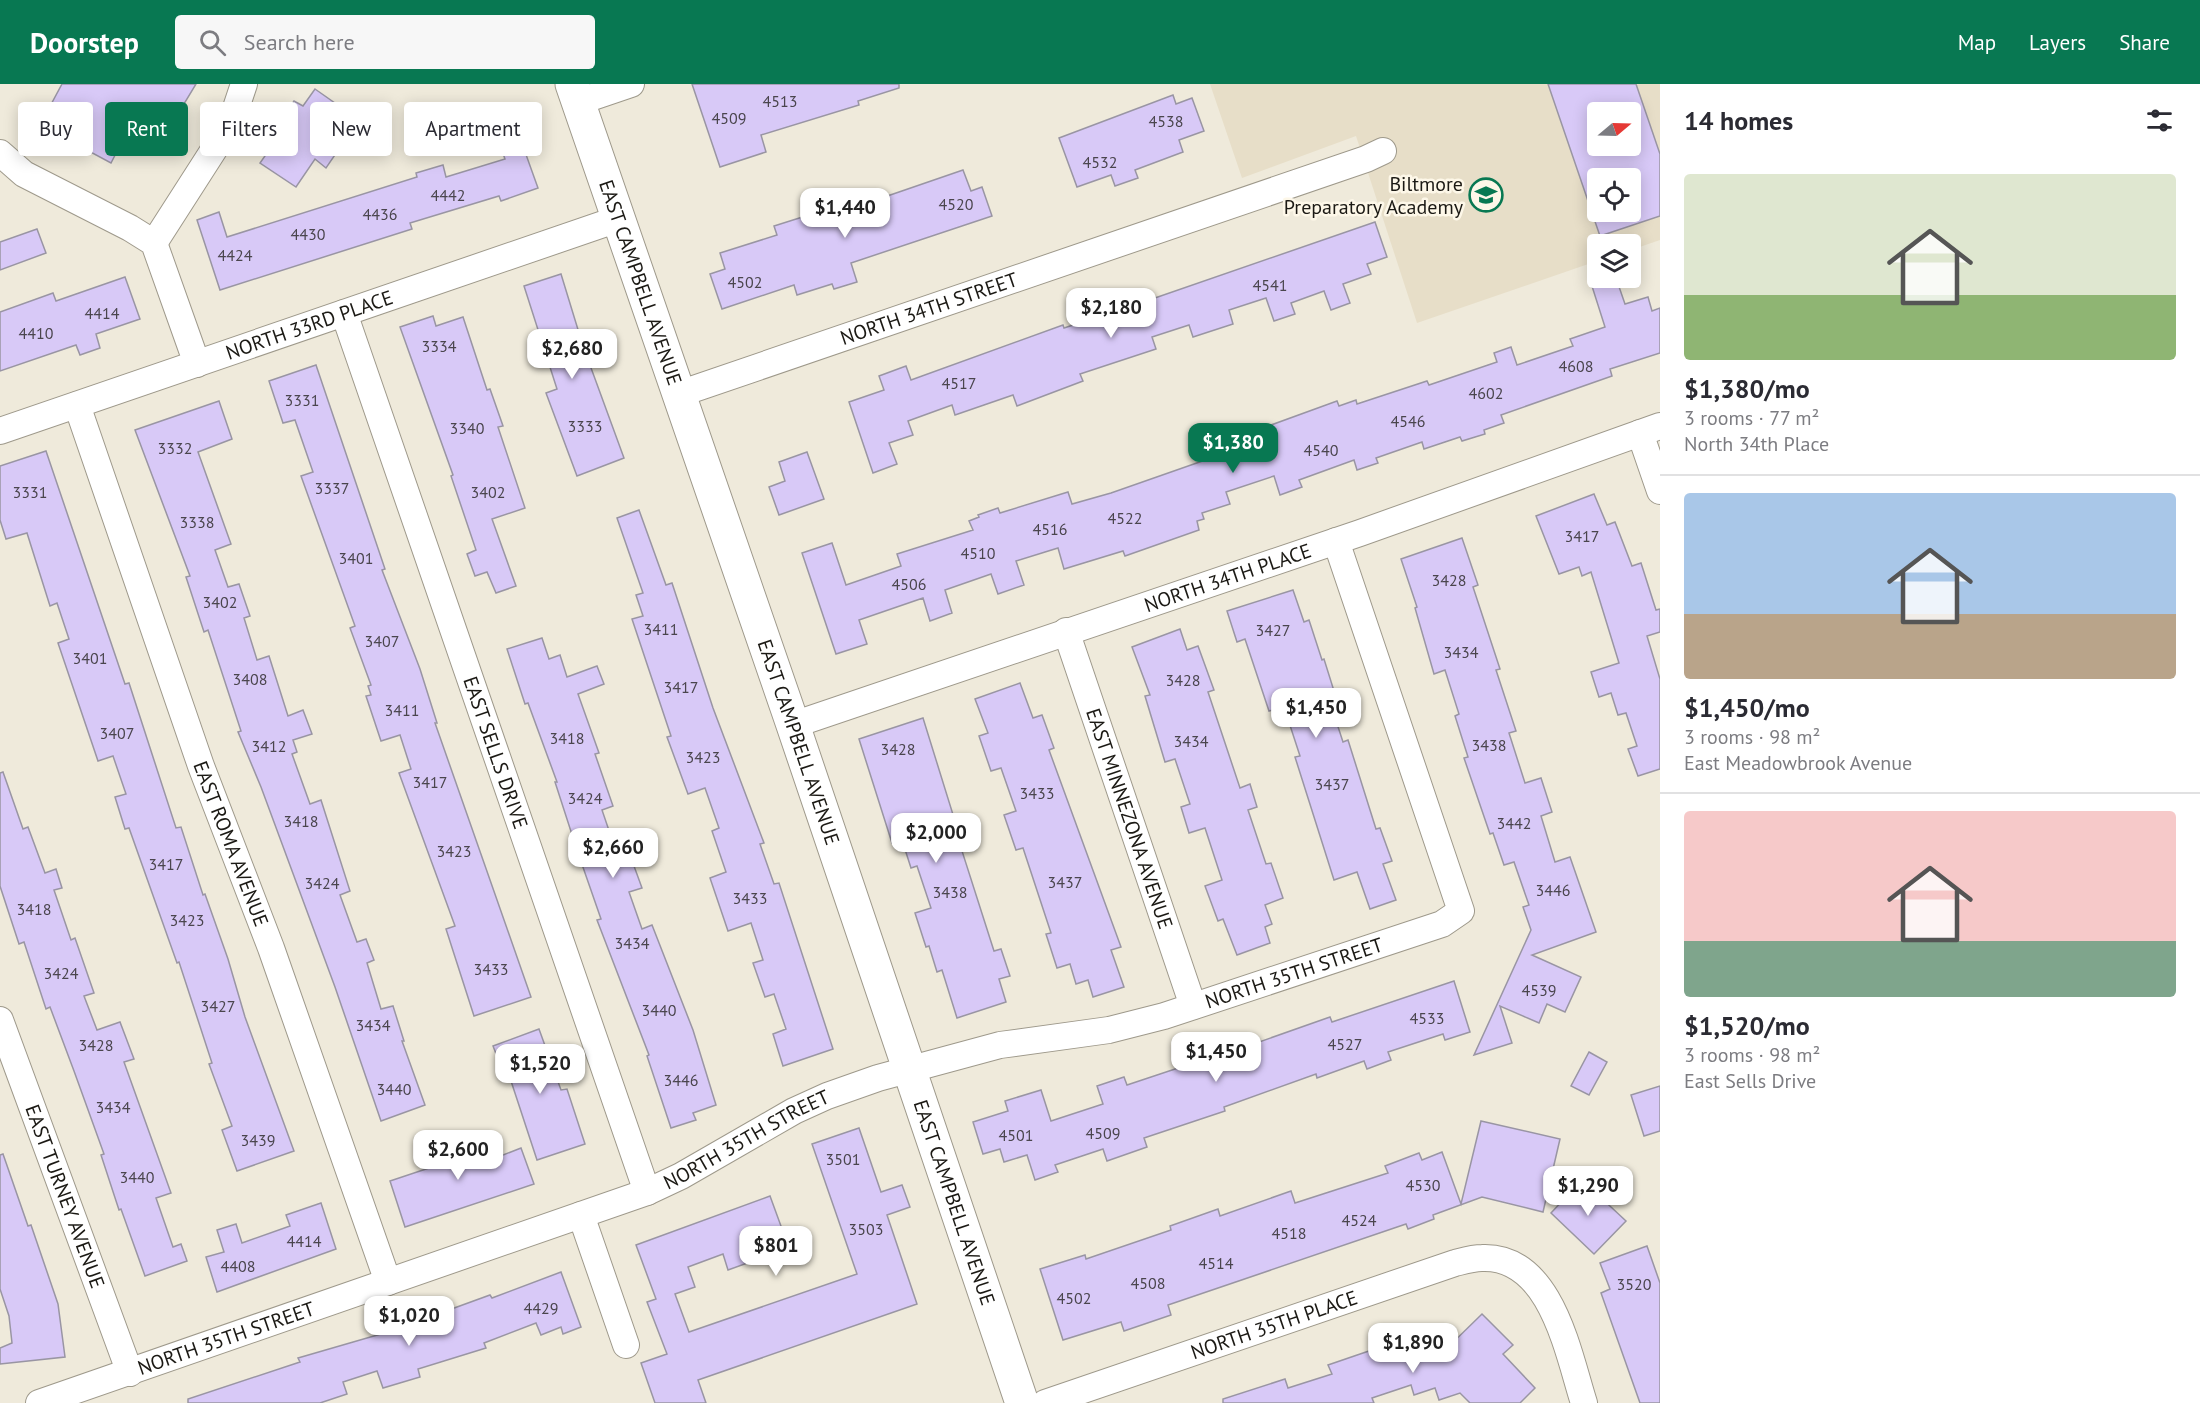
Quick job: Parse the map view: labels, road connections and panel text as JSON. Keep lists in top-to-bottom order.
{
  "streets": {
    "street": [
      "EAST CAMPBELL AVENUE",
      "NORTH 34TH STREET",
      "NORTH 33RD PLACE",
      "NORTH 34TH PLACE",
      "EAST SELLS DRIVE",
      "EAST MINNEZONA AVENUE",
      "EAST ROMA AVENUE",
      "NORTH 35TH STREET",
      "EAST TURNEY AVENUE",
      "NORTH 35TH PLACE"
    ]
  },
  "crossings": [
    ["EAST CAMPBELL AVENUE", "NORTH 34TH STREET"],
    ["EAST CAMPBELL AVENUE", "NORTH 33RD PLACE"],
    ["EAST CAMPBELL AVENUE", "NORTH 34TH PLACE"],
    ["EAST CAMPBELL AVENUE", "NORTH 35TH STREET"],
    ["NORTH 33RD PLACE", "EAST SELLS DRIVE"],
    ["NORTH 33RD PLACE", "EAST ROMA AVENUE"],
    ["NORTH 34TH PLACE", "EAST MINNEZONA AVENUE"],
    ["NORTH 34TH PLACE", "NORTH 35TH STREET"],
    ["EAST SELLS DRIVE", "NORTH 35TH STREET"],
    ["EAST MINNEZONA AVENUE", "NORTH 35TH STREET"],
    ["EAST ROMA AVENUE", "NORTH 35TH STREET"],
    ["NORTH 35TH STREET", "EAST TURNEY AVENUE"]
  ],
  "places": {
    "school or university": ["Biltmore Preparatory Academy"]
  },
  "house_numbers": [
    "4513",
    "4509",
    "4538",
    "4532",
    "4442",
    "4520",
    "4436",
    "4430",
    "4424",
    "4502",
    "4541",
    "4414",
    "4410",
    "3334",
    "4608",
    "4517",
    "4602",
    "3331",
    "4546",
    "3333",
    "3340",
    "3332",
    "4540",
    "3337",
    "3331",
    "3402",
    "4522",
    "3338",
    "4516",
    "3417",
    "4510",
    "3401",
    "3428",
    "4506",
    "3402",
    "3411",
    "3427",
    "3407",
    "3434",
    "3401",
    "3408",
    "3428",
    "3417",
    "3411",
    "3407",
    "3418",
    "3434",
    "3438",
    "3412",
    "3428",
    "3423",
    "3417",
    "3437",
    "3433",
    "3424",
    "3418",
    "3442",
    "3423",
    "3417",
    "3437",
    "3424",
    "3446",
    "3438",
    "3433",
    "3418",
    "3423",
    "3434",
    "3433",
    "3424",
    "4539",
    "3427",
    "3440",
    "4533",
    "3434",
    "4527",
    "3428",
    "3446",
    "3440",
    "3434",
    "4509",
    "4501",
    "3439",
    "3501",
    "3440",
    "4530",
    "4524",
    "3503",
    "4518",
    "4414",
    "4514",
    "4408",
    "4508",
    "3520",
    "4502",
    "4429"
  ],
  "north": "right",
  "page": {
    "header": "Doorstep",
    "search": "Search here",
    "nav": ["Map", "Layers", "Share"],
    "heading": "14 homes",
    "chip": [
      "Buy",
      "Rent",
      "Filters",
      "New",
      "Apartment"
    ],
    "list": [
      {
        "name": "$1,380/mo",
        "note": "3 rooms · 77 m² · North 34th Place"
      },
      {
        "name": "$1,450/mo",
        "note": "3 rooms · 98 m² · East Meadowbrook Avenue"
      },
      {
        "name": "$1,520/mo",
        "note": "3 rooms · 98 m² · East Sells Drive"
      }
    ],
    "price": [
      "$1,440",
      "$2,180",
      "$2,680",
      "$1,380",
      "$1,450",
      "$2,000",
      "$2,660",
      "$1,450",
      "$1,520",
      "$2,600",
      "$1,290",
      "$801",
      "$1,020",
      "$1,890"
    ]
  }
}
